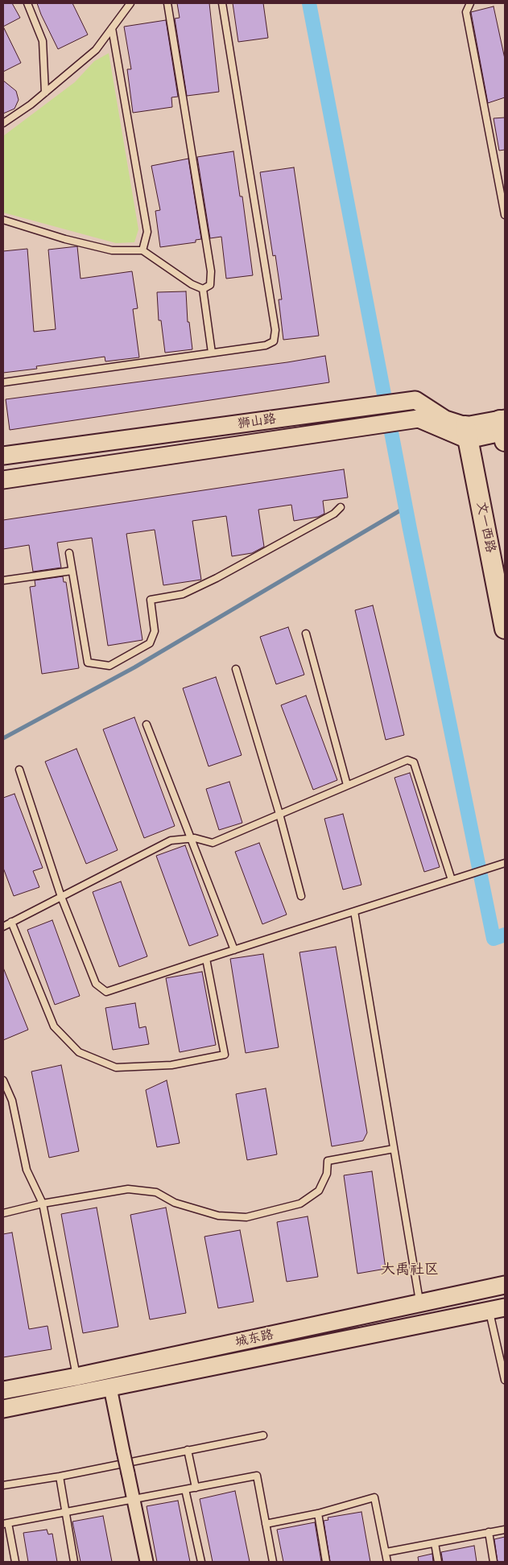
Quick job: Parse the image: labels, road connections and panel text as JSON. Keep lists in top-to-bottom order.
{
  "streets": {
    "main road": ["文一西路"],
    "street": ["狮山路", "城东路"]
  },
  "crossings": [
    ["狮山路", "文一西路"]
  ],
  "districts": ["大禹社区"]
}
